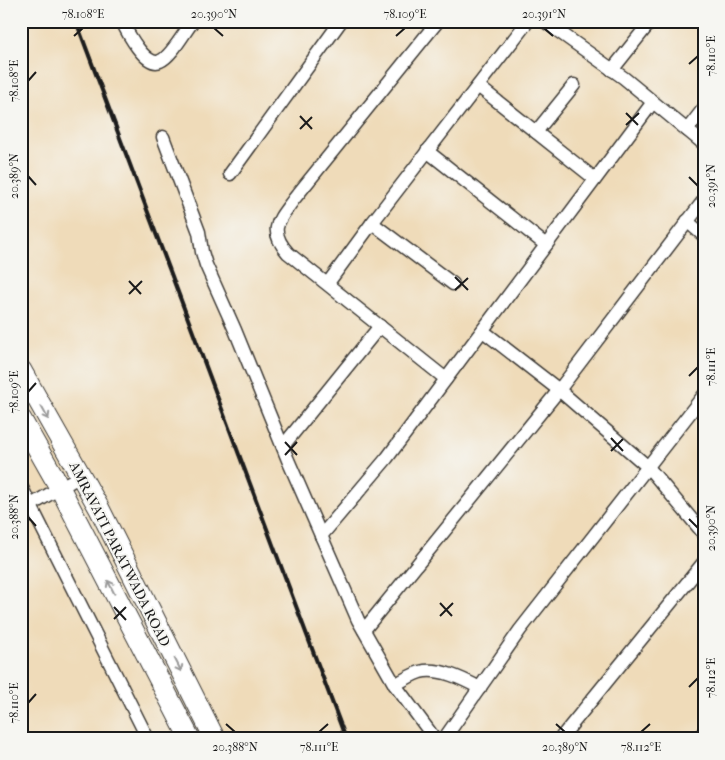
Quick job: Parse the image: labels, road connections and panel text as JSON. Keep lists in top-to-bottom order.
{
  "streets": {
    "main road": ["AMRAVATI PARATWADA ROAD"]
  },
  "coordinates": [
    "78.108°E",
    "20.390°N",
    "78.109°E",
    "20.391°N",
    "78.110°E",
    "20.389°N",
    "78.111°E",
    "20.388°N",
    "78.112°E"
  ]
}
